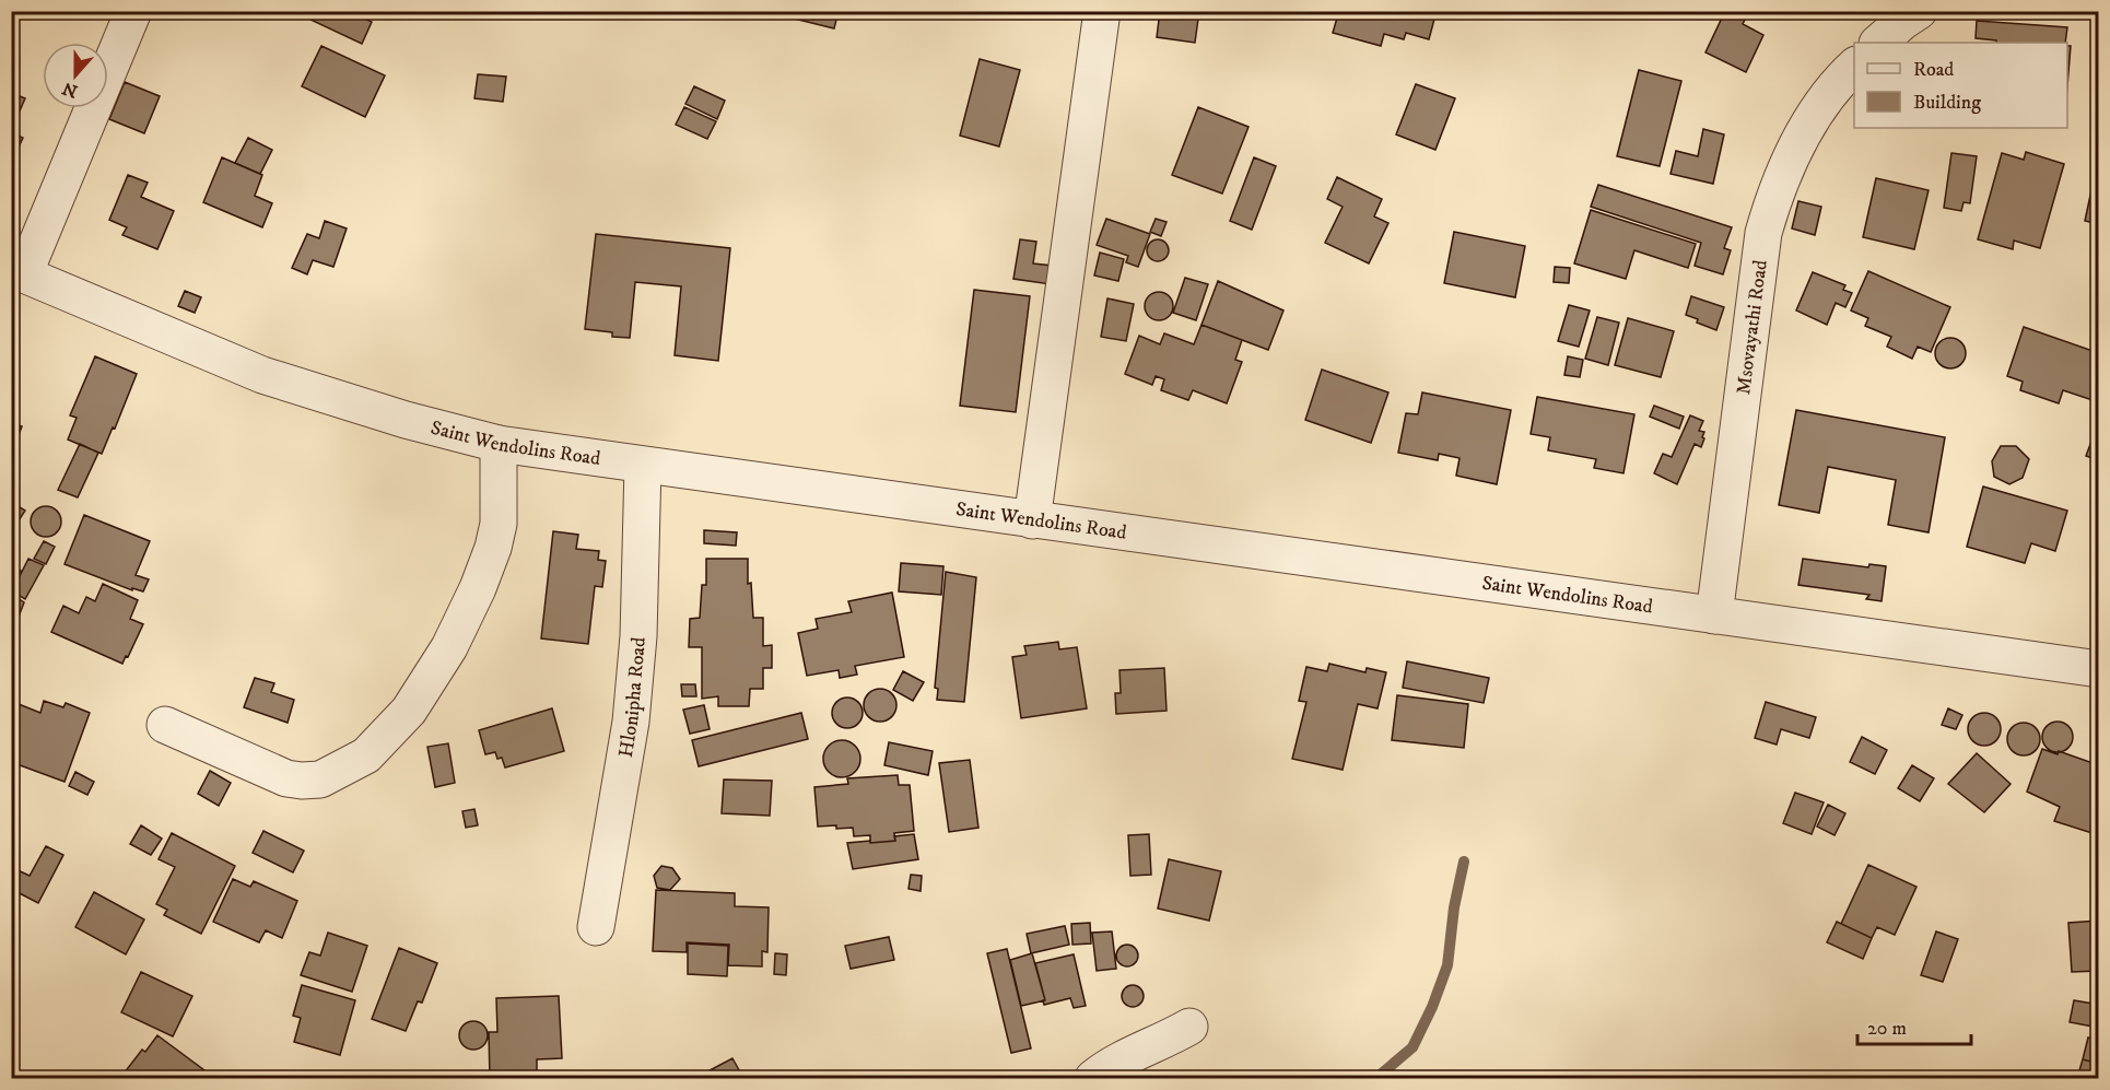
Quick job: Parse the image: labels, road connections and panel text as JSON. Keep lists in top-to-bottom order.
{
  "streets": {
    "street": ["Msovayathi Road", "Saint Wendolins Road", "Hlonipha Road"]
  },
  "crossings": [
    ["Msovayathi Road", "Saint Wendolins Road"],
    ["Saint Wendolins Road", "Hlonipha Road"]
  ],
  "legend": ["Road", "Building"],
  "scale_bar": "20 m",
  "north": "bottom"
}
